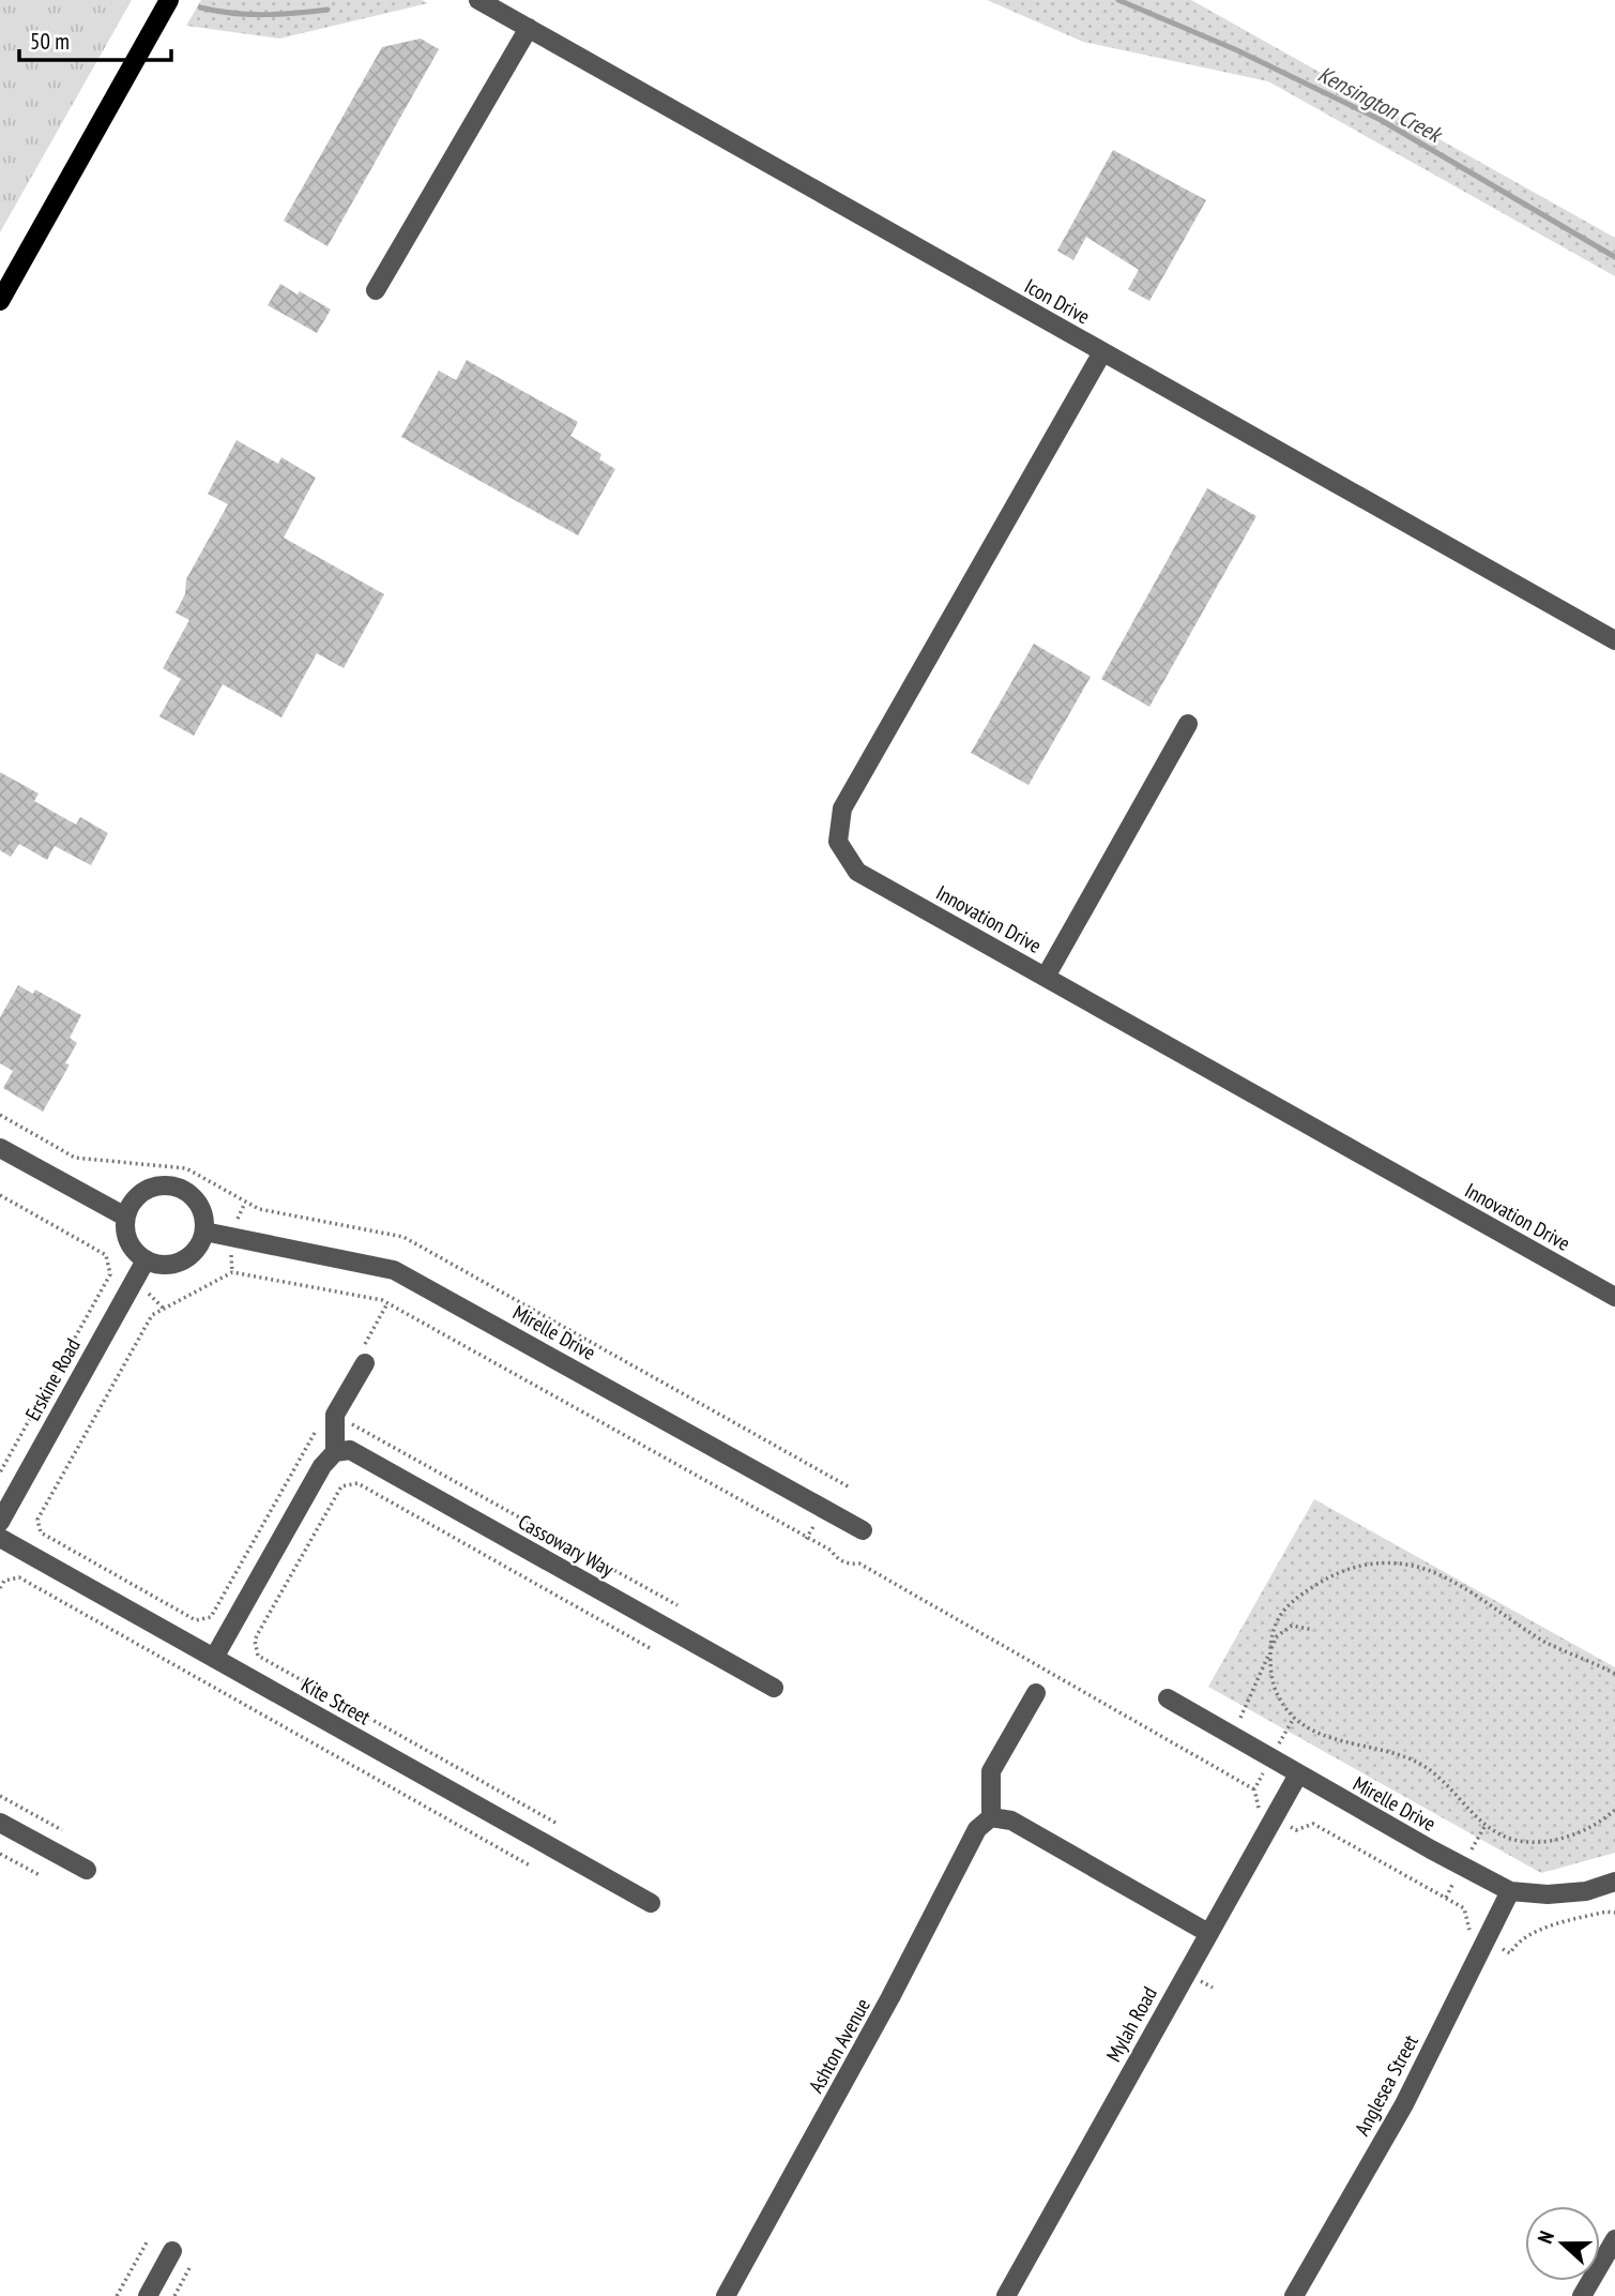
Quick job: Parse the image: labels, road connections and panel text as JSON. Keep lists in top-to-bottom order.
{
  "streets": {
    "street": [
      "Icon Drive",
      "Innovation Drive",
      "Mirelle Drive",
      "Erskine Road",
      "Cassowary Way",
      "Kite Street",
      "Mylah Road",
      "Ashton Avenue",
      "Anglesea Street"
    ]
  },
  "crossings": [
    ["Icon Drive", "Innovation Drive"],
    ["Mirelle Drive", "Erskine Road"],
    ["Mirelle Drive", "Mylah Road"],
    ["Mirelle Drive", "Anglesea Street"]
  ],
  "water": ["Kensington Creek"],
  "scale_bar": "50 m",
  "north": "left"
}
